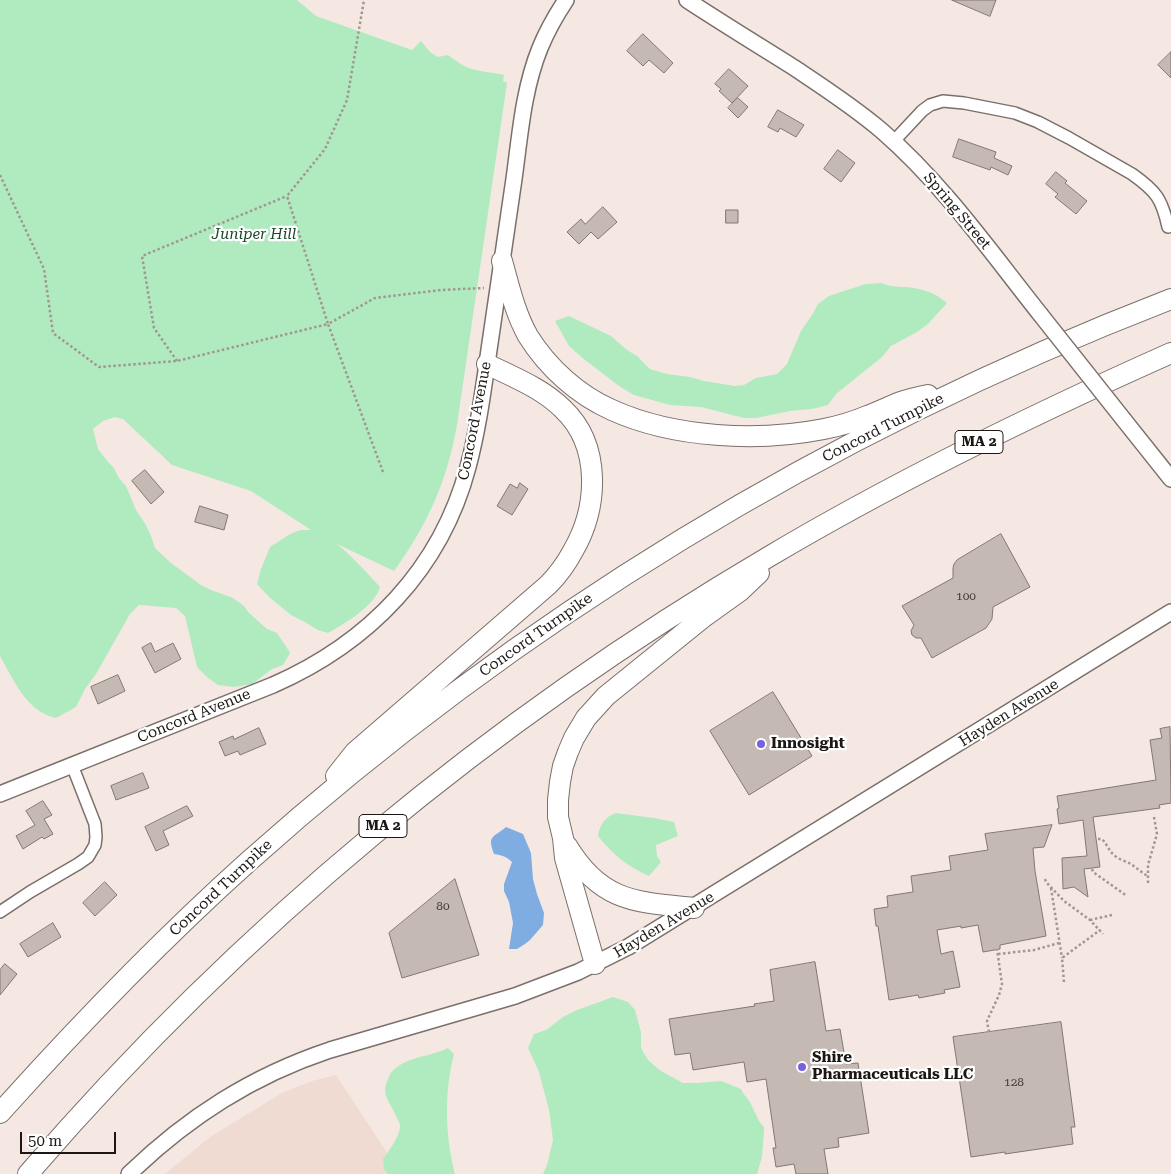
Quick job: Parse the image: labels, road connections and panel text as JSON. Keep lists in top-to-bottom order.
{
  "streets": {
    "highway": ["Concord Turnpike", "MA 2"],
    "main road": ["Spring Street", "Concord Avenue", "Hayden Avenue"]
  },
  "parks": ["Juniper Hill"],
  "places": ["Innosight", "Shire Pharmaceuticals LLC"],
  "house_numbers": ["100", "80", "128"],
  "scale_bar": "50 m"
}
